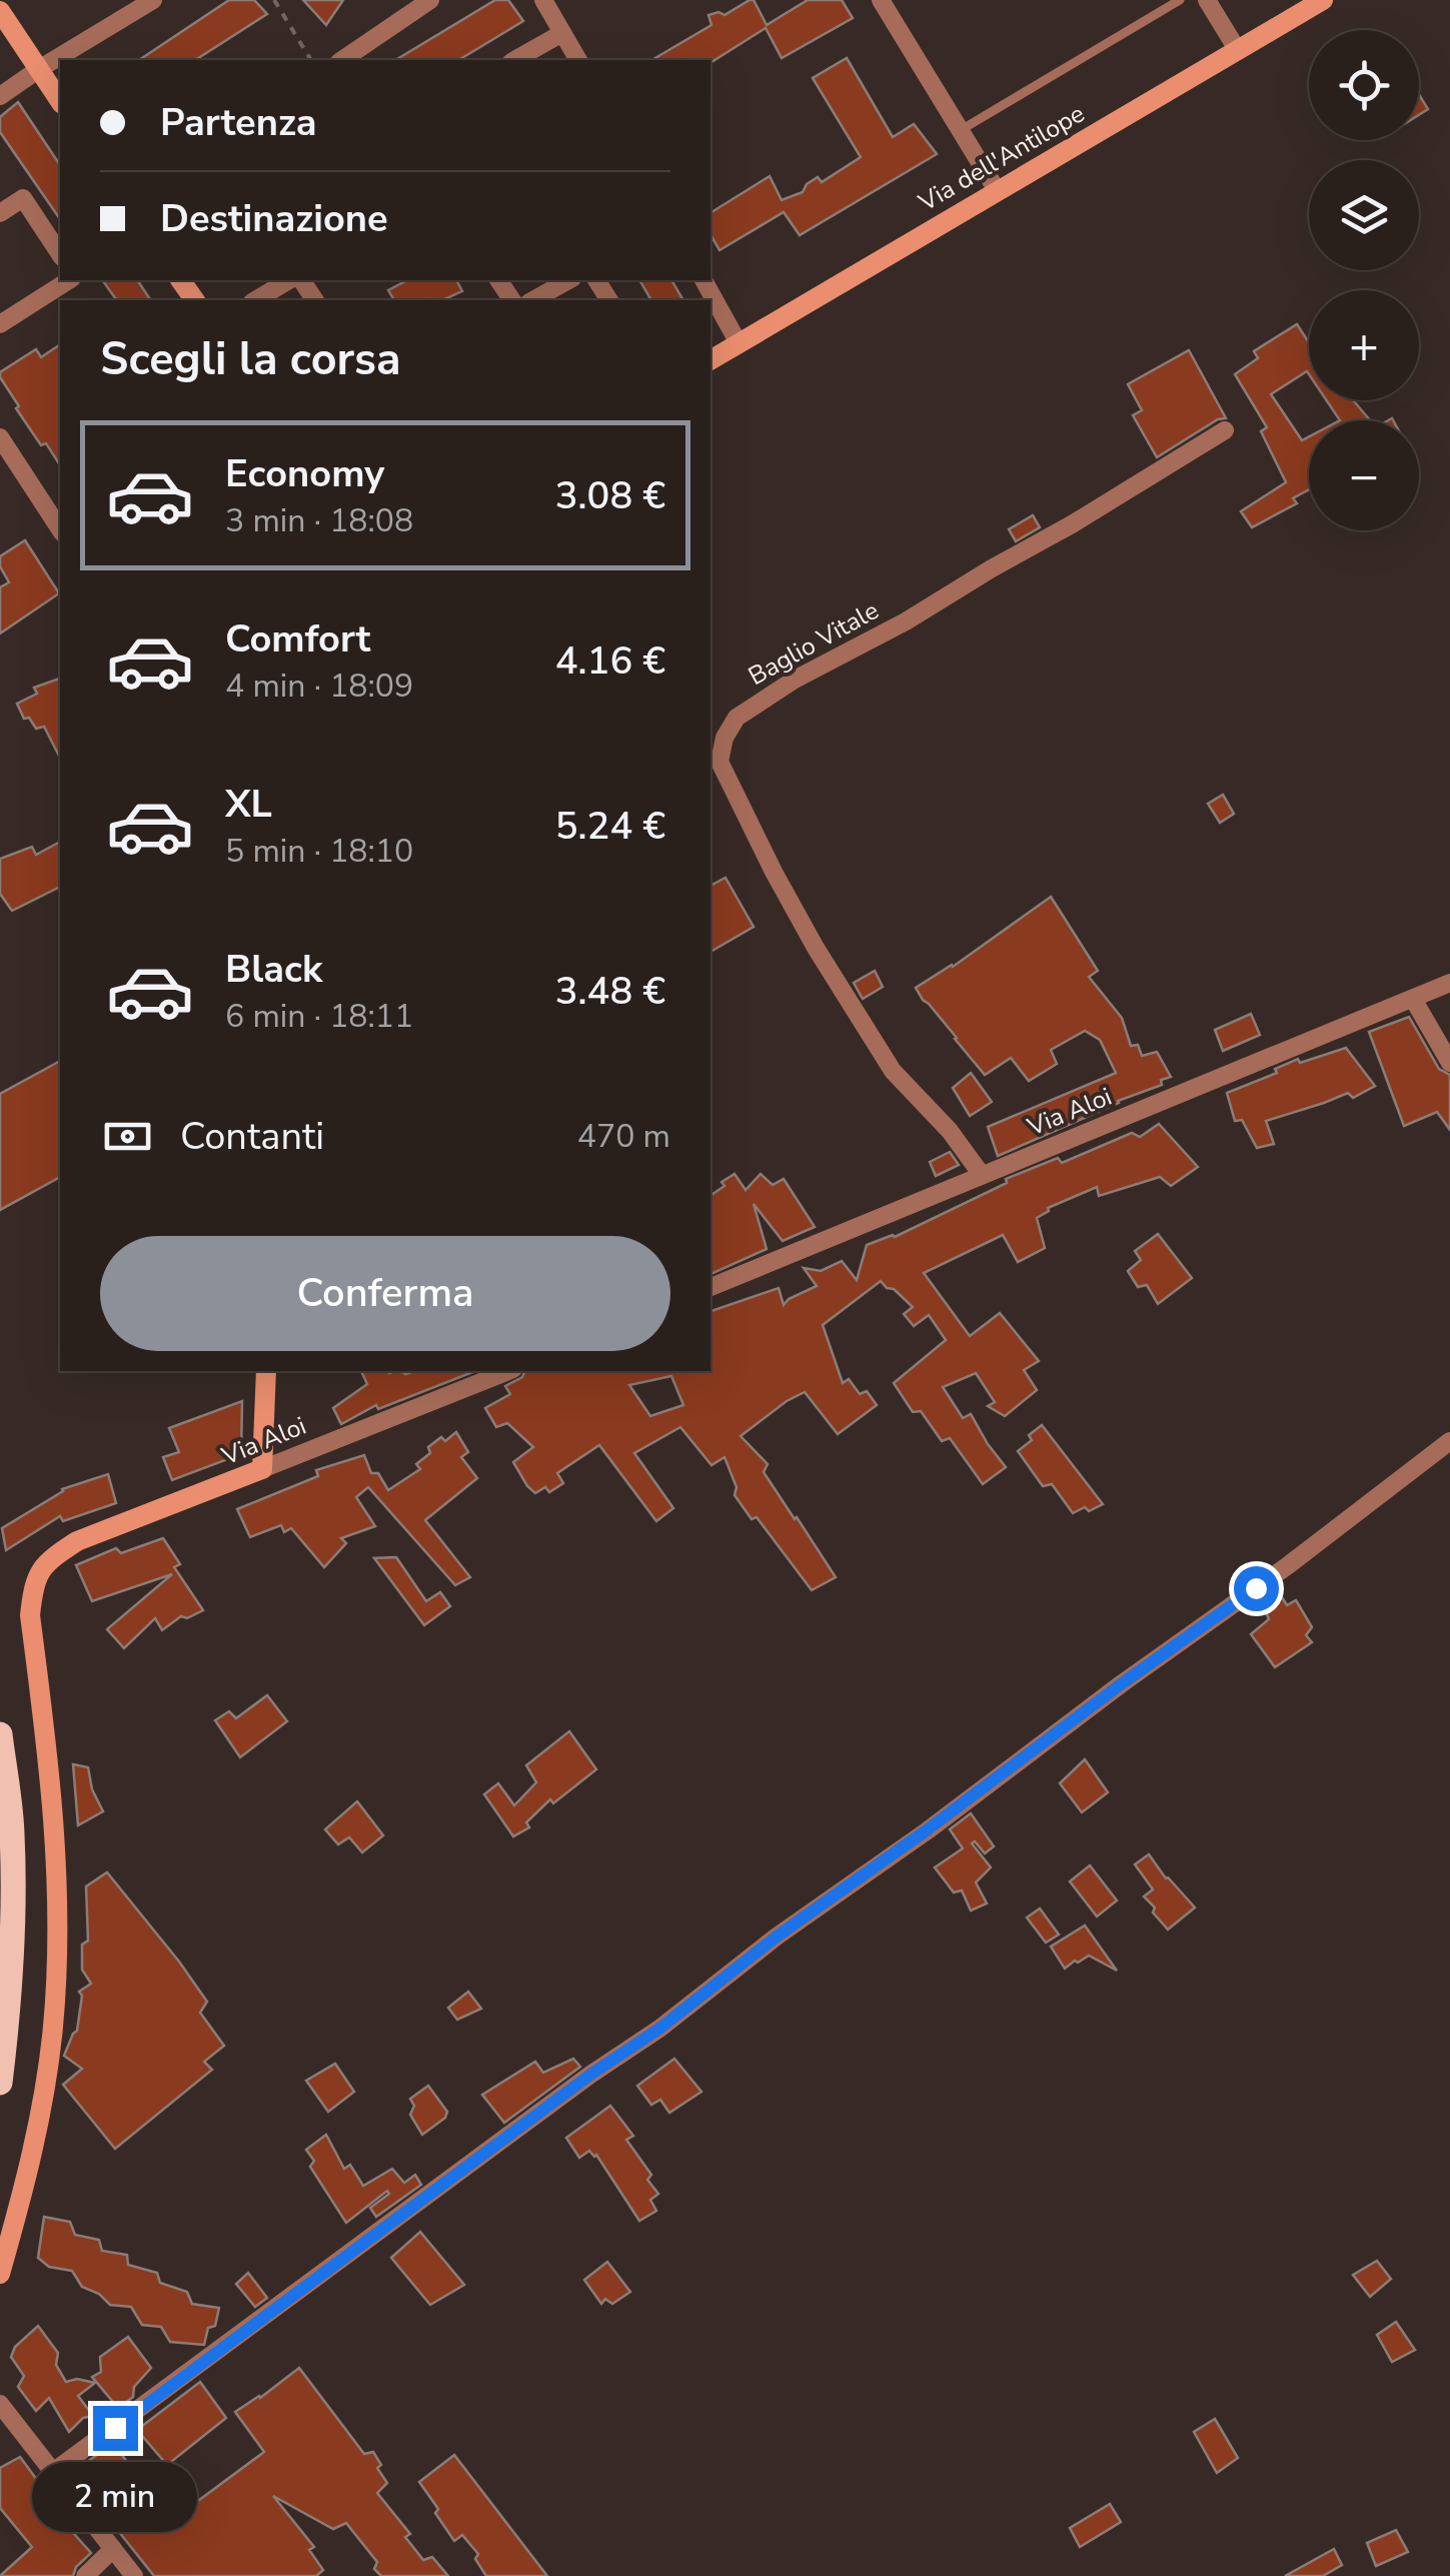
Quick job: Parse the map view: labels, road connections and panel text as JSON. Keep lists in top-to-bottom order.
{
  "streets": {
    "street": ["Via dell'Antilope", "Baglio Vitale", "Via Aloi"]
  },
  "crossings": [
    ["Baglio Vitale", "Via Aloi"]
  ],
  "page": {
    "map_buttons": ["+", "−"],
    "banner": ["Partenza", "Destinazione"],
    "heading": "Scegli la corsa",
    "list": [
      {
        "name": "Economy",
        "note": "3 min · 18:08",
        "value": "3.08 €"
      },
      {
        "name": "Comfort",
        "note": "4 min · 18:09",
        "value": "4.16 €"
      },
      {
        "name": "XL",
        "note": "5 min · 18:10",
        "value": "5.24 €"
      },
      {
        "name": "Black",
        "note": "6 min · 18:11",
        "value": "3.48 €"
      }
    ],
    "pay": ["Contanti", "470 m"],
    "buttons": "Conferma",
    "bubble": "2 min"
  }
}
